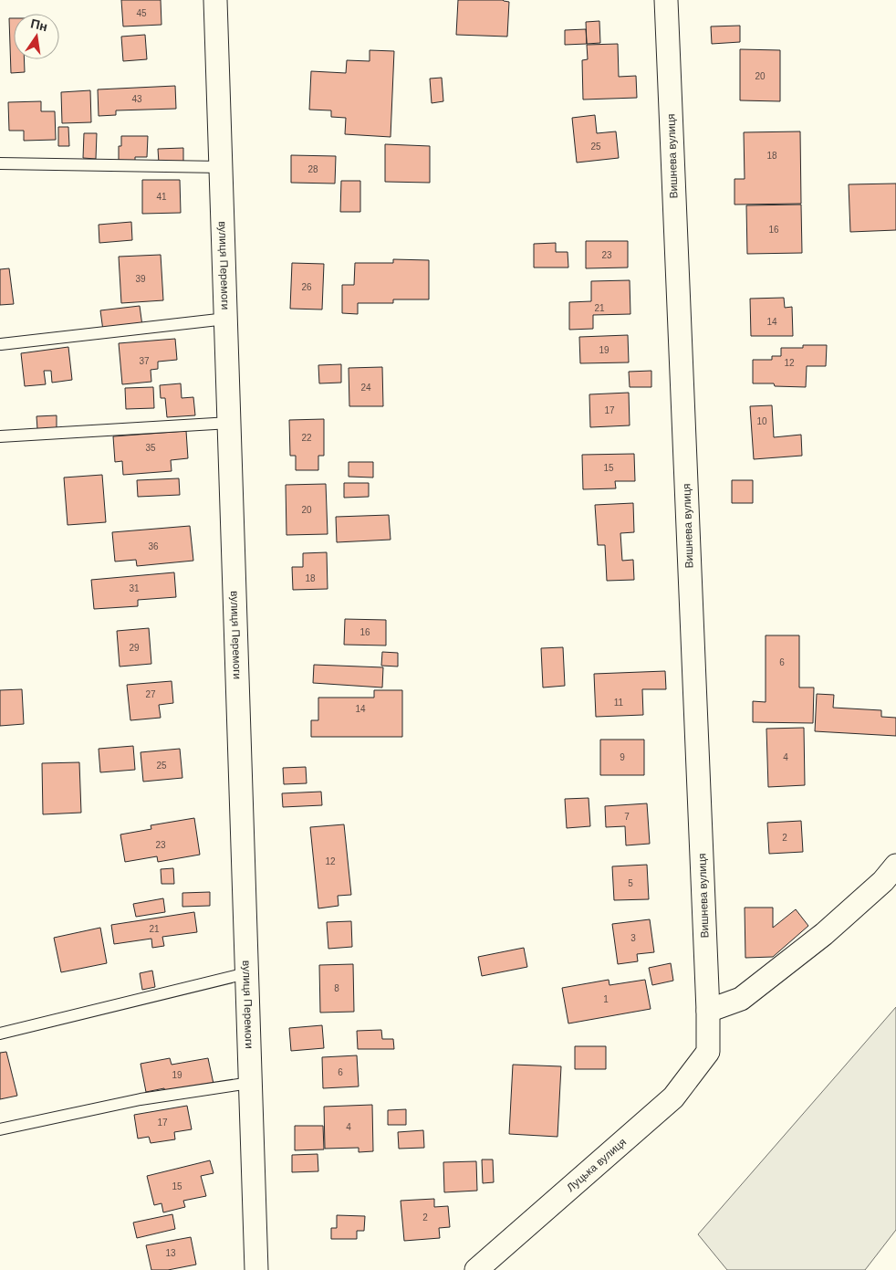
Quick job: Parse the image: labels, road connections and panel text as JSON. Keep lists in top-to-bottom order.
{
  "streets": {
    "street": ["Вишнева вулиця", "вулиця Перемоги", "Луцька вулиця"]
  },
  "crossings": [
    ["Вишнева вулиця", "Луцька вулиця"]
  ],
  "house_numbers": [
    "45",
    "20",
    "43",
    "25",
    "18",
    "28",
    "41",
    "16",
    "23",
    "39",
    "26",
    "21",
    "14",
    "19",
    "37",
    "12",
    "24",
    "17",
    "10",
    "22",
    "35",
    "15",
    "20",
    "36",
    "18",
    "31",
    "16",
    "29",
    "6",
    "27",
    "11",
    "14",
    "9",
    "4",
    "25",
    "7",
    "2",
    "23",
    "12",
    "5",
    "21",
    "3",
    "8",
    "1",
    "6",
    "19",
    "17",
    "4",
    "15",
    "2",
    "13"
  ],
  "north": "top"
}
